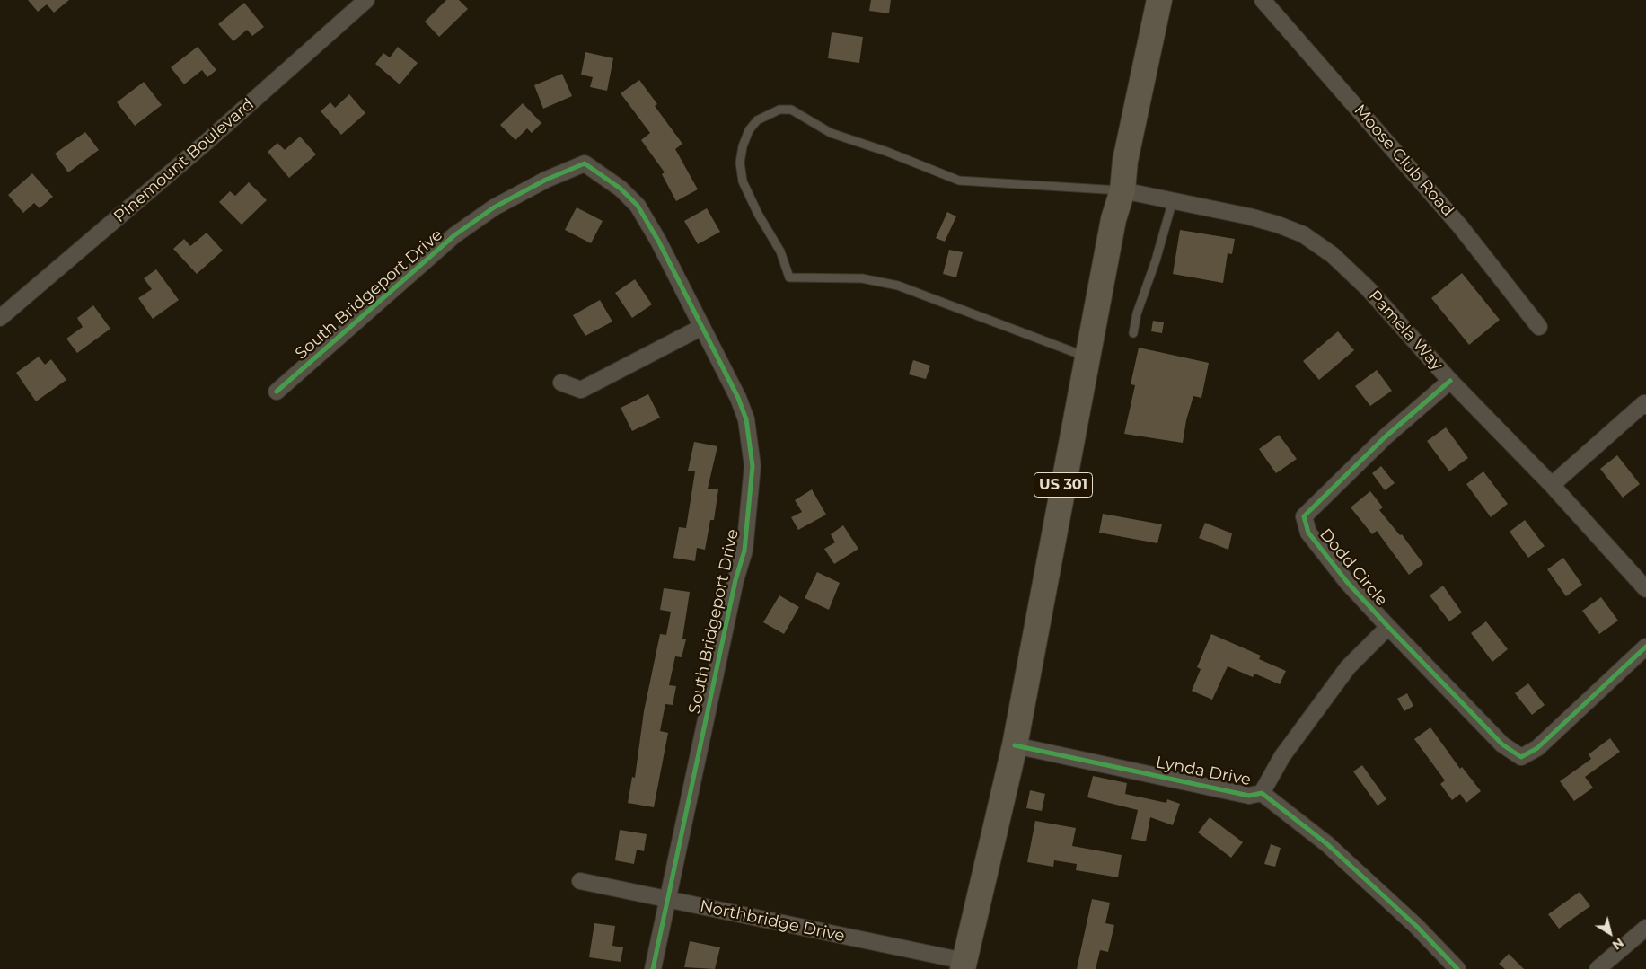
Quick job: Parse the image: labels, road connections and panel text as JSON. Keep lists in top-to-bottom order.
{
  "streets": {
    "highway": ["US 301"],
    "street": [
      "Pinemount Boulevard",
      "Moose Club Road",
      "South Bridgeport Drive",
      "Pamela Way",
      "Dodd Circle",
      "Lynda Drive",
      "Northbridge Drive"
    ]
  },
  "crossings": [
    ["South Bridgeport Drive", "Northbridge Drive"],
    ["Pamela Way", "US 301"],
    ["Pamela Way", "Dodd Circle"],
    ["US 301", "Lynda Drive"],
    ["US 301", "Northbridge Drive"],
    ["Dodd Circle", "Lynda Drive"]
  ],
  "north": "bottom right"
}
